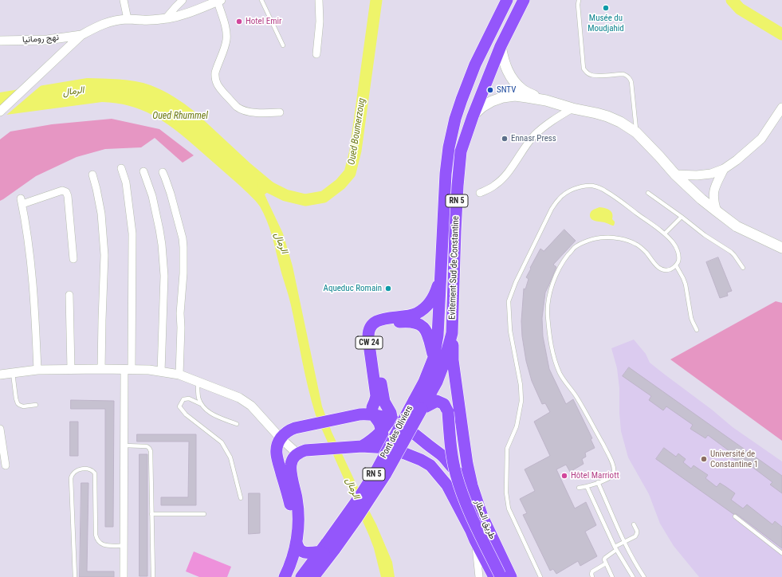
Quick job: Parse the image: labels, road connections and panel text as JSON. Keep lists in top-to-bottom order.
{
  "streets": {
    "highway": [
      "RN 5",
      "Evitement Sud de Constantine",
      "CW 24",
      "Pont des Oliviers",
      "طريق المطار"
    ],
    "street": ["نهج رومانيا"]
  },
  "crossings": [
    ["RN 5", "Pont des Oliviers"],
    ["Evitement Sud de Constantine", "CW 24"],
    ["Evitement Sud de Constantine", "Pont des Oliviers"],
    ["Evitement Sud de Constantine", "طريق المطار"]
  ],
  "water": ["الرمال", "Oued Rhummel", "Oued Boumerzoug"],
  "places": [
    "Musée du Moudjahid",
    "Hotel Emir",
    "SNTV",
    "Ennasr Press",
    "Aqueduc Romain",
    "Université de Constantine 1",
    "Hôtel Marriott"
  ]
}
